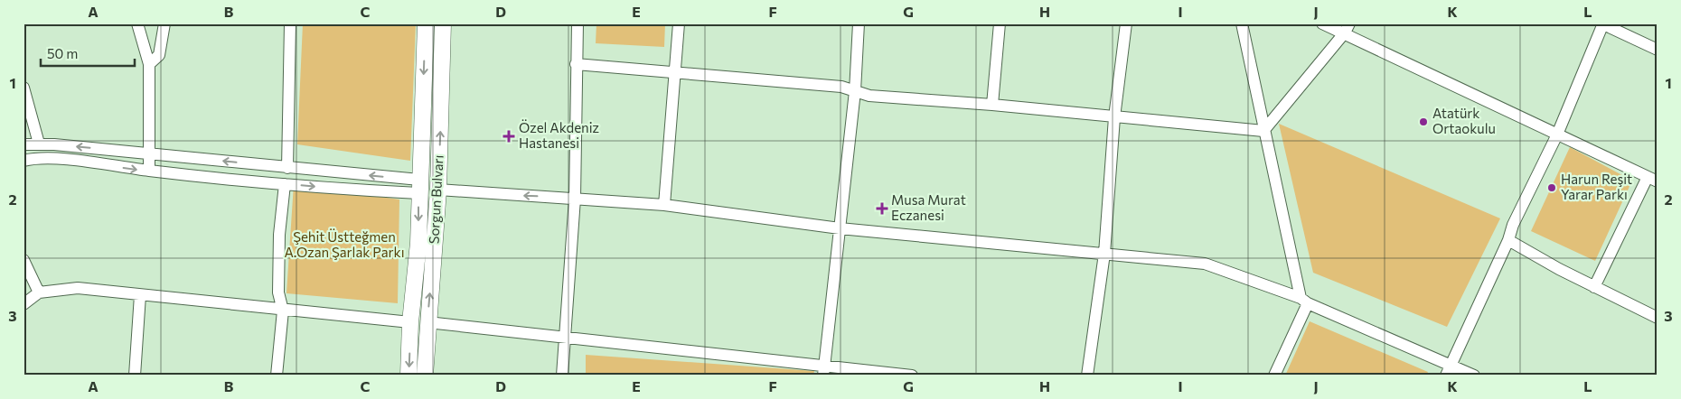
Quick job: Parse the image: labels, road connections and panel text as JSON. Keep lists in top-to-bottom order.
{
  "streets": {
    "main road": ["Sorgun Bulvarı"]
  },
  "parks": ["Şehit Üstteğmen A.Ozan Şarlak Parkı"],
  "places": {
    "other": ["Atatürk Ortaokulu", "Harun Reşit Yarar Parkı"],
    "health": ["Özel Akdeniz Hastanesi", "Musa Murat Eczanesi"]
  },
  "scale_bar": "50 m",
  "grid": {
    "columns": [
      "A",
      "B",
      "C",
      "D",
      "E",
      "F",
      "G",
      "H",
      "I",
      "J",
      "K",
      "L"
    ],
    "rows": ["1", "2", "3"]
  }
}
